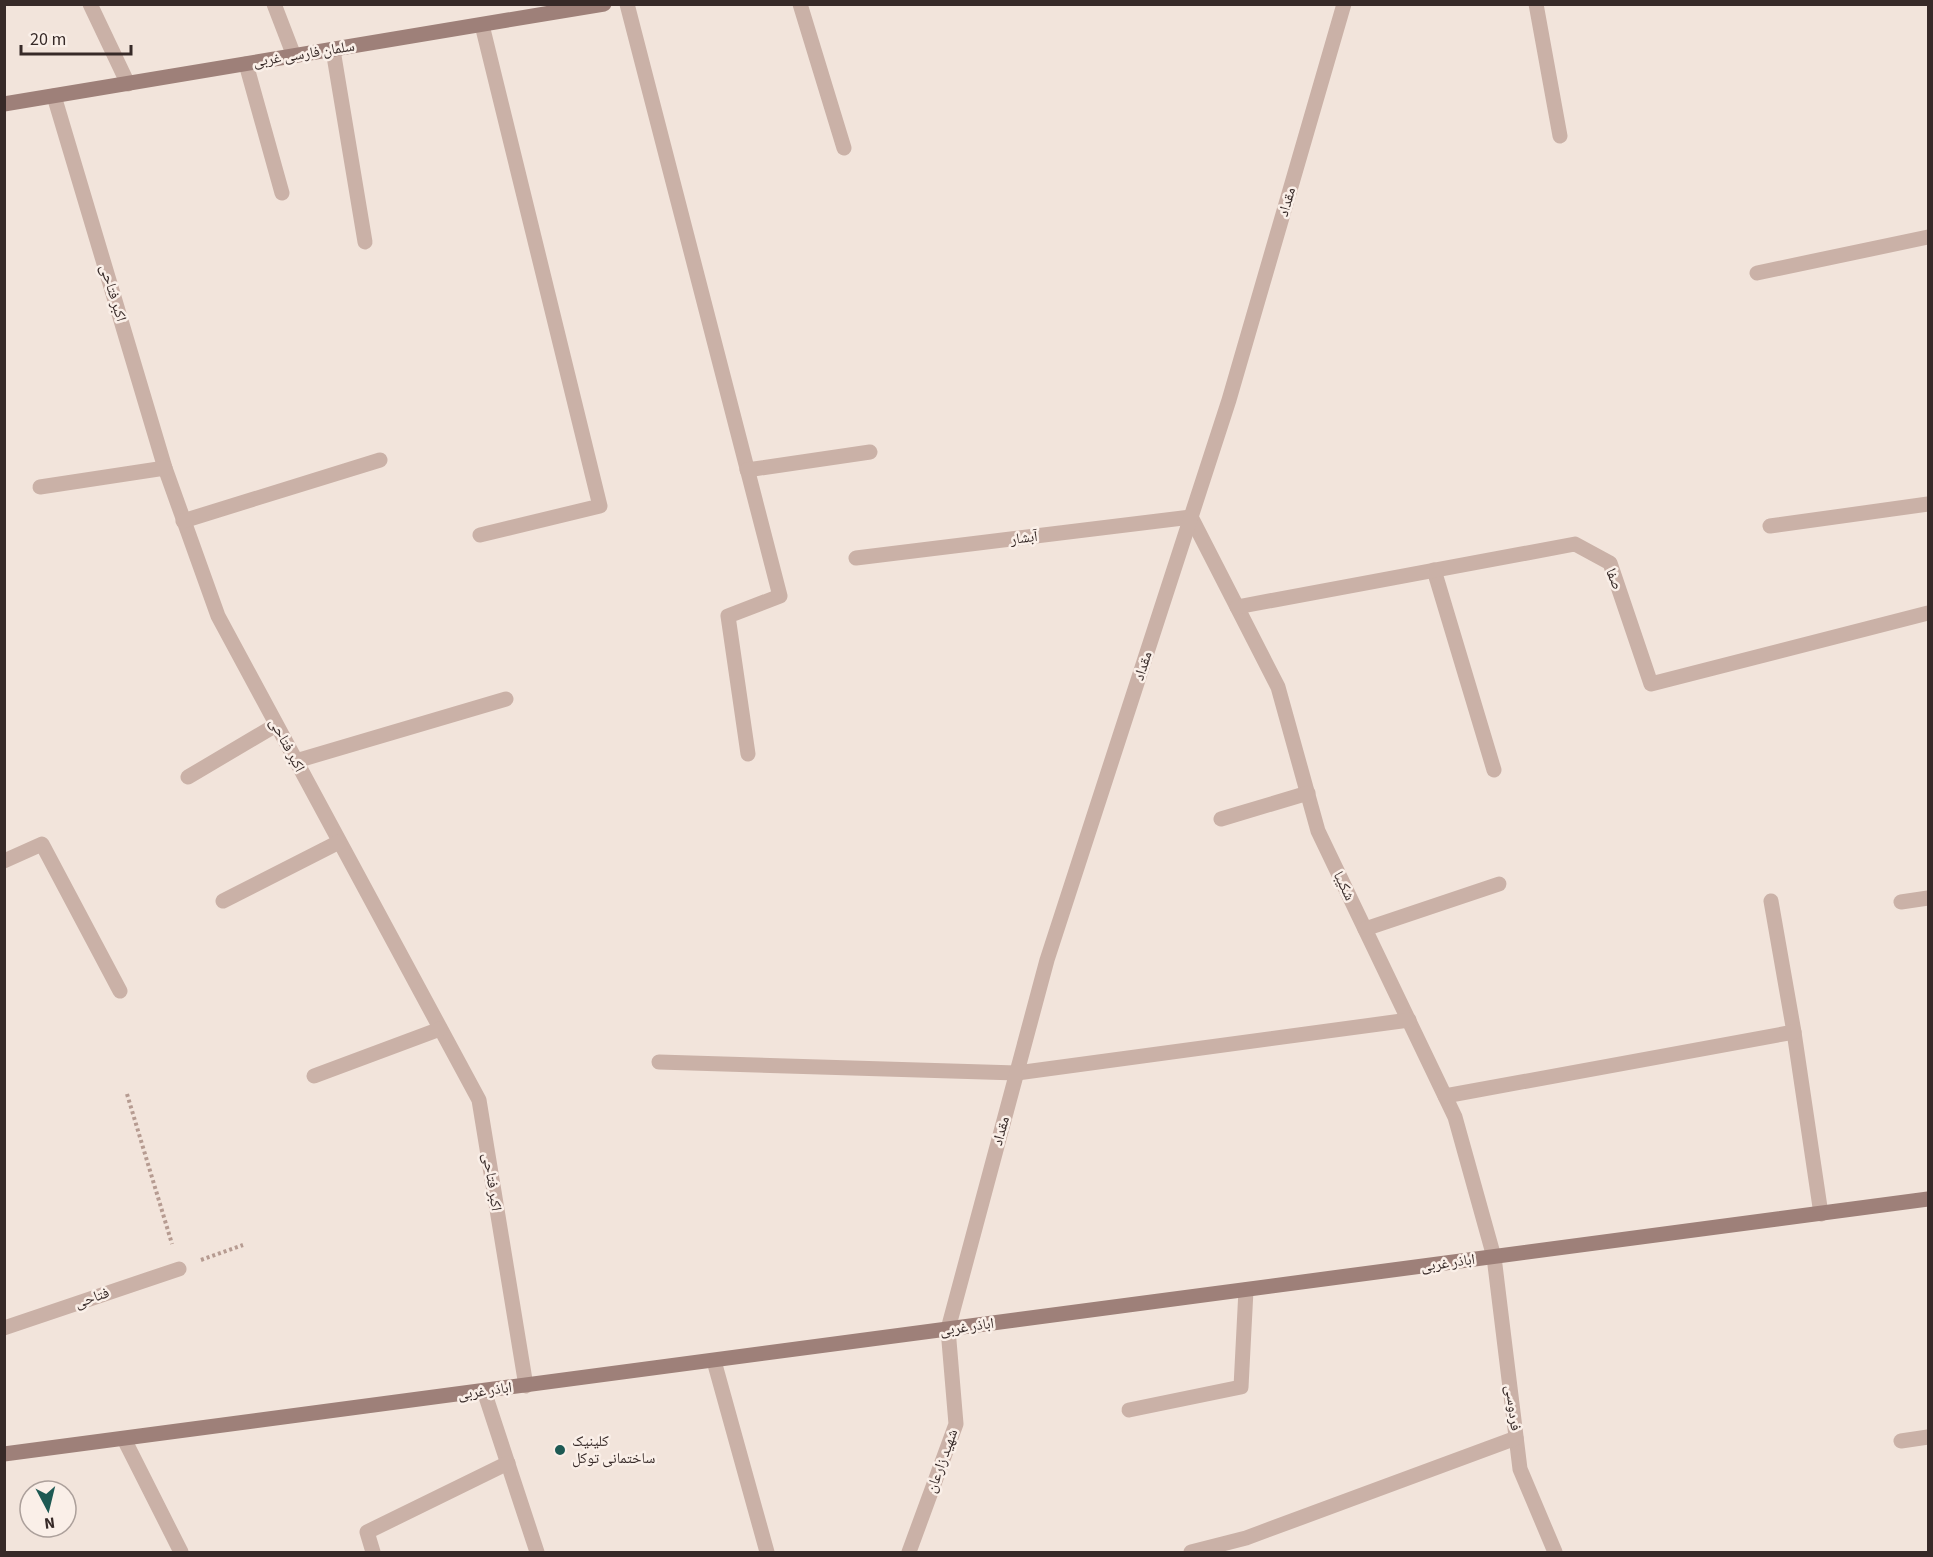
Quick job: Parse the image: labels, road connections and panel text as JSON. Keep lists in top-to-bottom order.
{
  "streets": {
    "main road": ["سلمان فارسی غربی", "اباذر غربی"],
    "street": [
      "مقداد",
      "اکبر فتاحی",
      "آبشار",
      "صفا",
      "شکیبا",
      "فتاحی",
      "فردوسی",
      "شهید زارعان"
    ]
  },
  "crossings": [
    ["سلمان فارسی غربی", "اکبر فتاحی"],
    ["مقداد", "آبشار"],
    ["مقداد", "شکیبا"],
    ["مقداد", "اباذر غربی"],
    ["مقداد", "شهید زارعان"],
    ["اکبر فتاحی", "اباذر غربی"],
    ["آبشار", "شکیبا"],
    ["صفا", "شکیبا"],
    ["شکیبا", "اباذر غربی"],
    ["شکیبا", "فردوسی"],
    ["اباذر غربی", "فردوسی"],
    ["اباذر غربی", "شهید زارعان"]
  ],
  "places": ["کلینیک ساختمانی توکل"],
  "scale_bar": "20 m",
  "north": "bottom"
}
